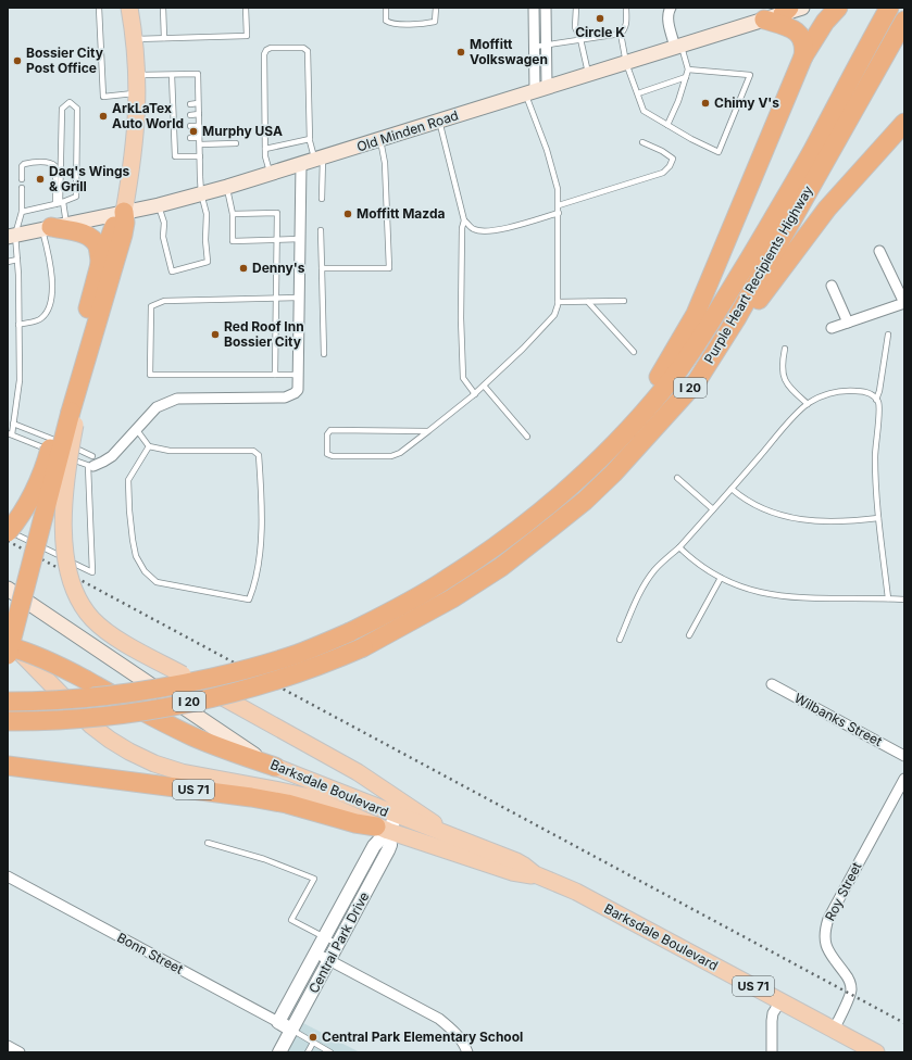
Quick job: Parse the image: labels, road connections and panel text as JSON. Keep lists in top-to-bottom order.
{
  "streets": {
    "highway": ["Purple Heart Recipients Highway", "I 20", "US 71"],
    "main road": ["Old Minden Road", "Barksdale Boulevard"],
    "street": [
      "Wilbanks Street",
      "Roy Street",
      "Central Park Drive",
      "Bonn Street"
    ]
  },
  "crossings": [
    ["Barksdale Boulevard", "US 71"],
    ["Barksdale Boulevard", "Roy Street"],
    ["Barksdale Boulevard", "Central Park Drive"],
    ["US 71", "Central Park Drive"],
    ["Central Park Drive", "Bonn Street"]
  ],
  "places": [
    "Circle K",
    "Moffitt Volkswagen",
    "Bossier City Post Office",
    "Chimy V's",
    "ArkLaTex Auto World",
    "Murphy USA",
    "Daq's Wings & Grill",
    "Moffitt Mazda",
    "Denny's",
    "Red Roof Inn Bossier City",
    "Central Park Elementary School"
  ]
}
